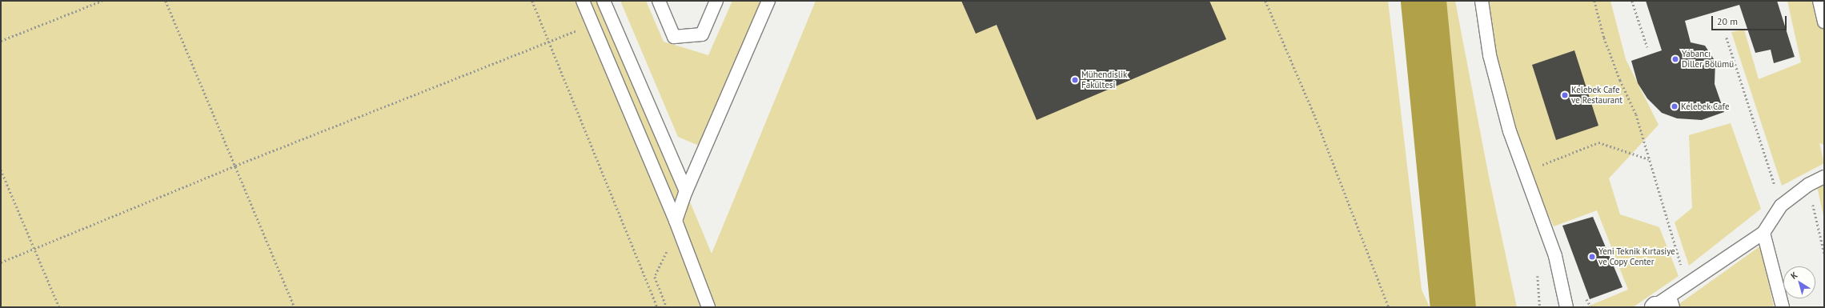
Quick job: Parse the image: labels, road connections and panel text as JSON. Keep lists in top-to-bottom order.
{
  "places": [
    "Yabancı Diller Bölümü",
    "Mühendislik Fakültesi",
    "Kelebek Cafe ve Restaurant",
    "Kelebek Cafe",
    "Yeni Teknik Kırtasiye ve Copy Center"
  ],
  "scale_bar": "20 m",
  "north": "top left"
}
